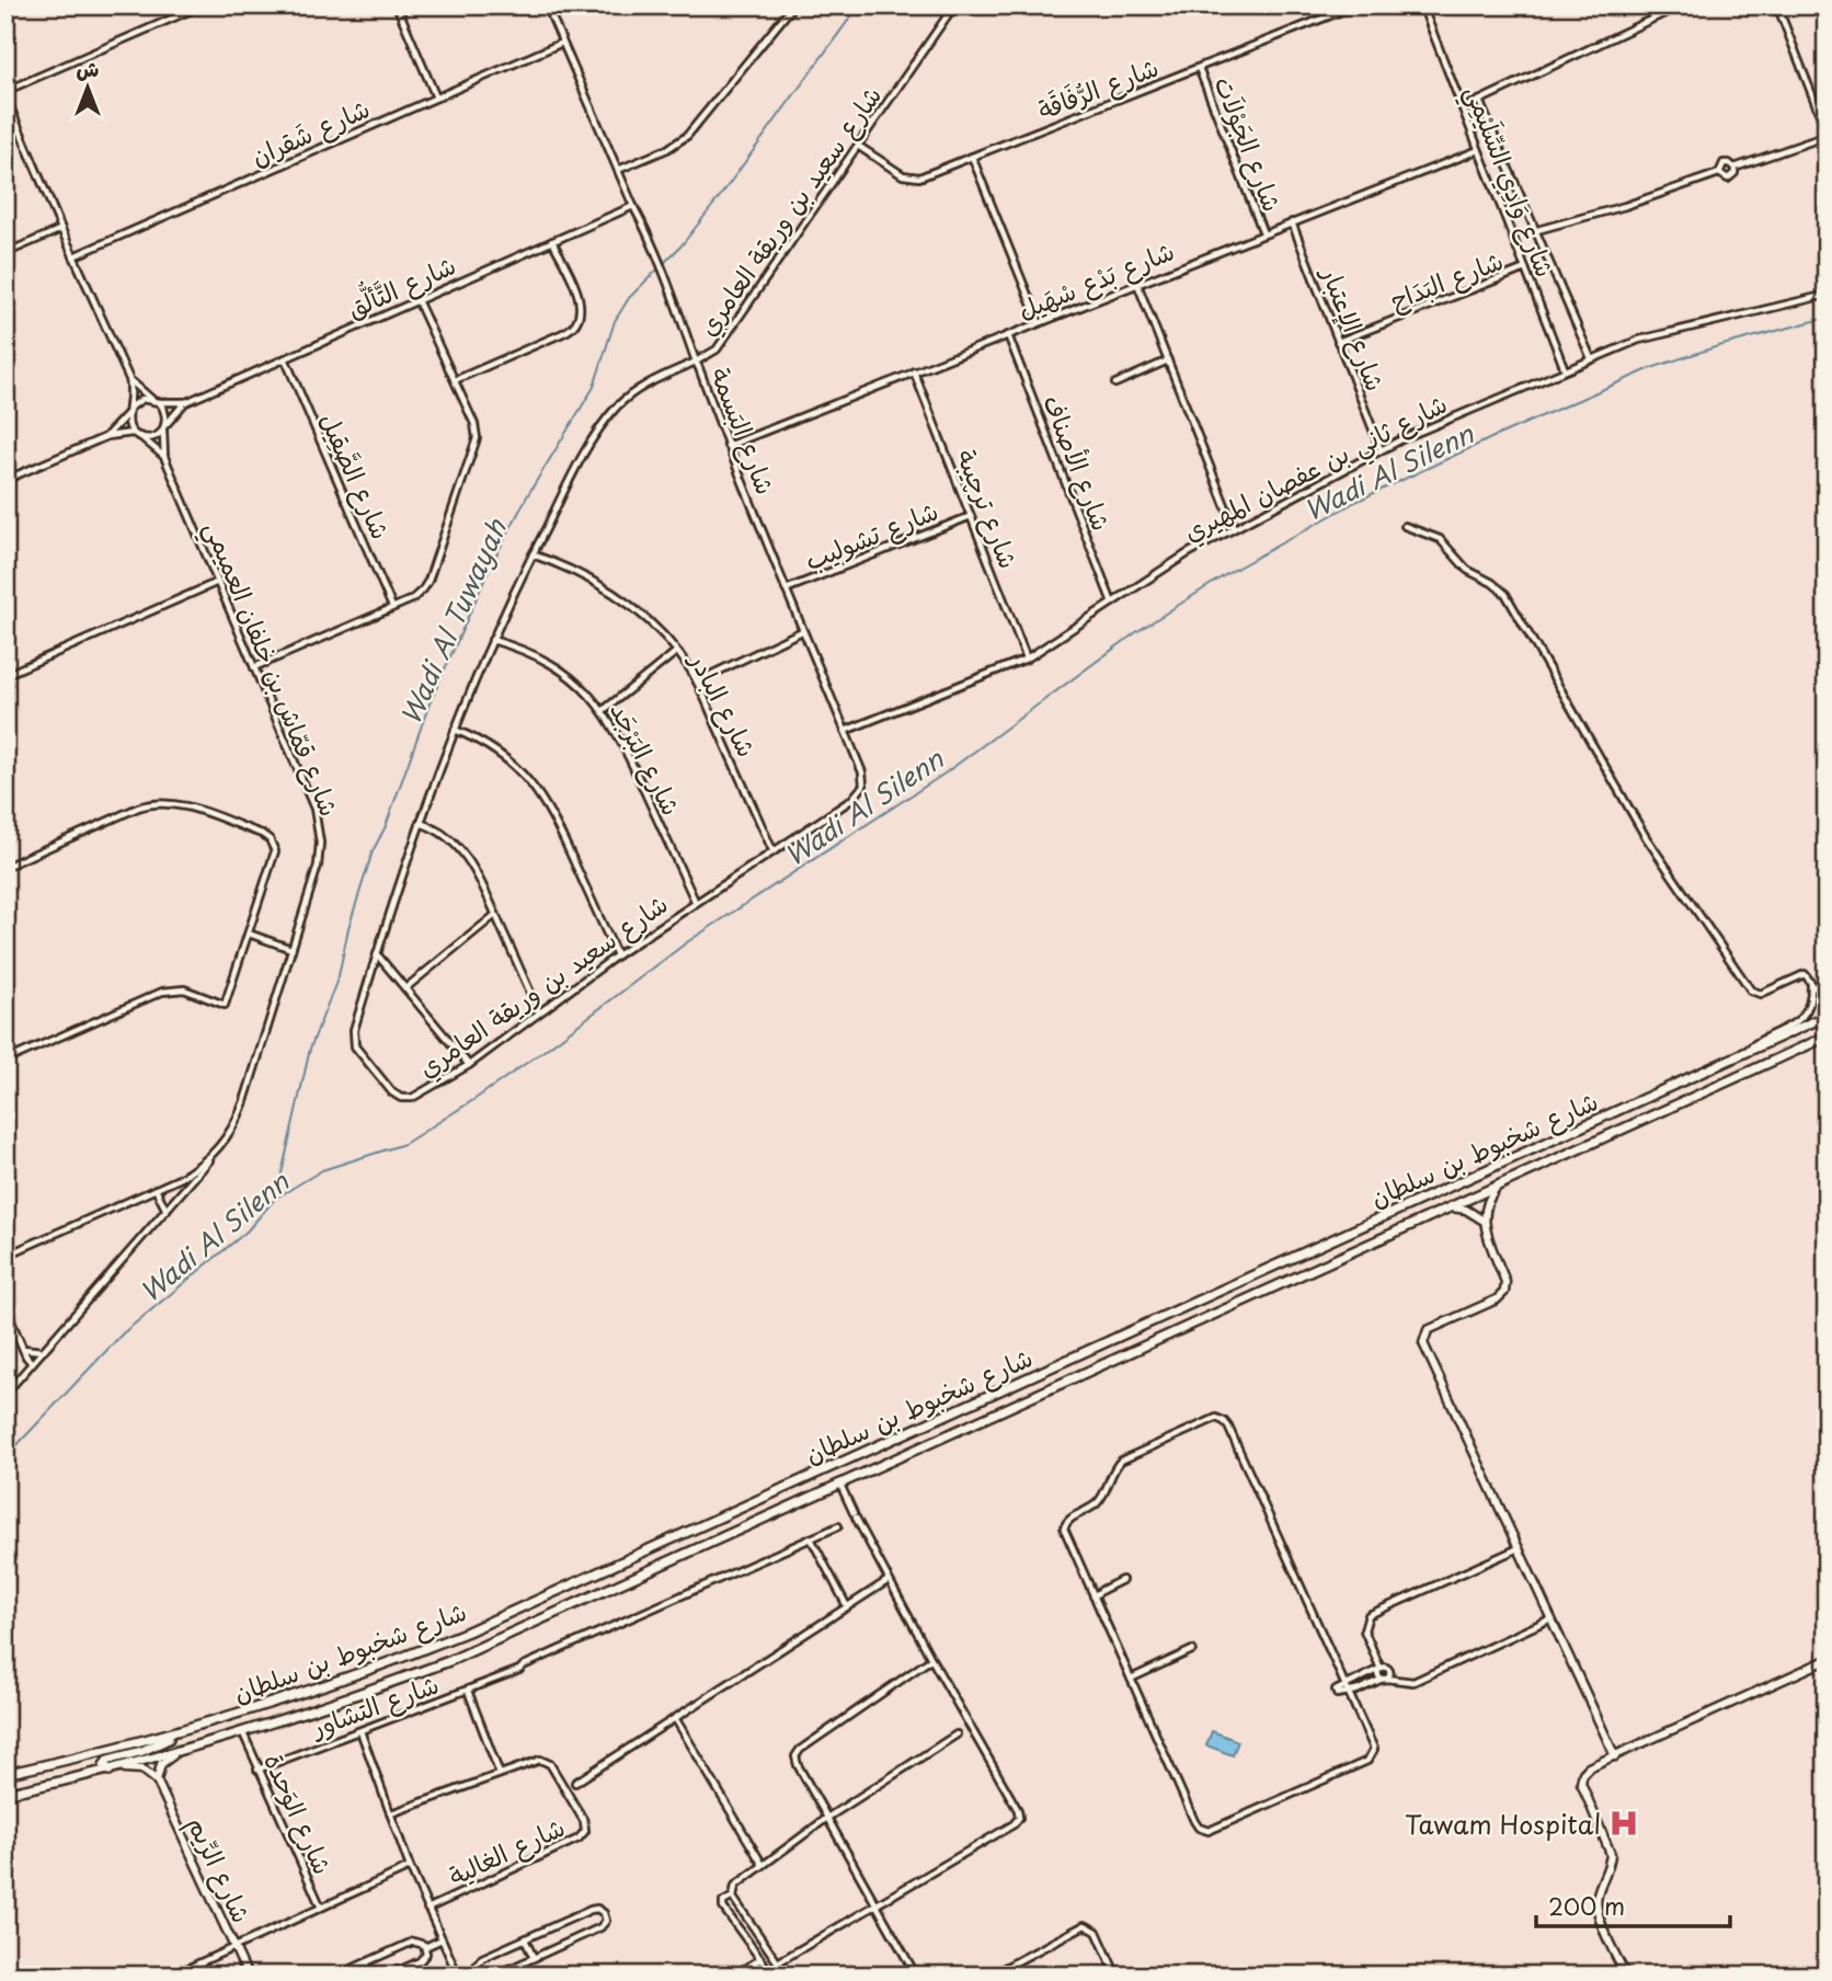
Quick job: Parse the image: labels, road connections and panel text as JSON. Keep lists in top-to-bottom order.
{
  "streets": {
    "main road": ["شارع شخبوط بن سلطان"],
    "street": [
      "شارع الرُّفَاقَة",
      "شارع شَقران",
      "شارع الجَوْلاَت",
      "شارع وَادِي السِّلَيْمِي",
      "شارع سعيد بن وريقة العامري",
      "شارع بَدْع سْهَيل",
      "شارع البَدَاح",
      "شارع التَّألُّق",
      "شارع الإعتبار",
      "شارع البَسمة",
      "شارع الأصناف",
      "شارع ثاني بن عفصان المهيري",
      "شارع الصَّقِيل",
      "شارع ترچيبة",
      "شارع تشوليب",
      "شارع قمّاش بن خلفان العميمي",
      "شارع البادر",
      "شارع البَرْجَد",
      "شارع التشاور",
      "شارع الوَحدة",
      "شارع الغالية",
      "شارع الرِّيم"
    ]
  },
  "crossings": [
    ["شارع الرُّفَاقَة", "شارع الجَوْلاَت"],
    ["شارع الرُّفَاقَة", "شارع سعيد بن وريقة العامري"],
    ["شارع شَقران", "شارع البَسمة"],
    ["شارع الجَوْلاَت", "شارع بَدْع سْهَيل"],
    ["شارع وَادِي السِّلَيْمِي", "شارع بَدْع سْهَيل"],
    ["شارع وَادِي السِّلَيْمِي", "شارع البَدَاح"],
    ["شارع وَادِي السِّلَيْمِي", "شارع ثاني بن عفصان المهيري"],
    ["شارع سعيد بن وريقة العامري", "شارع البَسمة"],
    ["شارع سعيد بن وريقة العامري", "شارع البادر"],
    ["شارع سعيد بن وريقة العامري", "شارع البَرْجَد"],
    ["شارع بَدْع سْهَيل", "شارع الإعتبار"],
    ["شارع بَدْع سْهَيل", "شارع البَسمة"],
    ["شارع بَدْع سْهَيل", "شارع الأصناف"],
    ["شارع بَدْع سْهَيل", "شارع ترچيبة"],
    ["شارع البَدَاح", "شارع الإعتبار"],
    ["شارع التَّألُّق", "شارع البَسمة"],
    ["شارع التَّألُّق", "شارع الصَّقِيل"],
    ["شارع التَّألُّق", "شارع قمّاش بن خلفان العميمي"],
    ["شارع الإعتبار", "شارع ثاني بن عفصان المهيري"],
    ["شارع البَسمة", "شارع ثاني بن عفصان المهيري"],
    ["شارع البَسمة", "شارع تشوليب"],
    ["شارع الأصناف", "شارع ثاني بن عفصان المهيري"],
    ["شارع ثاني بن عفصان المهيري", "شارع ترچيبة"],
    ["شارع ترچيبة", "شارع تشوليب"],
    ["شارع شخبوط بن سلطان", "شارع الوَحدة"],
    ["شارع التشاور", "شارع الوَحدة"]
  ],
  "water": ["Wadi Al Silenn", "Wadi Al Tuwayah"],
  "places": {
    "hospital": ["Tawam Hospital"]
  },
  "scale_bar": "200 m",
  "north": "top"
}
